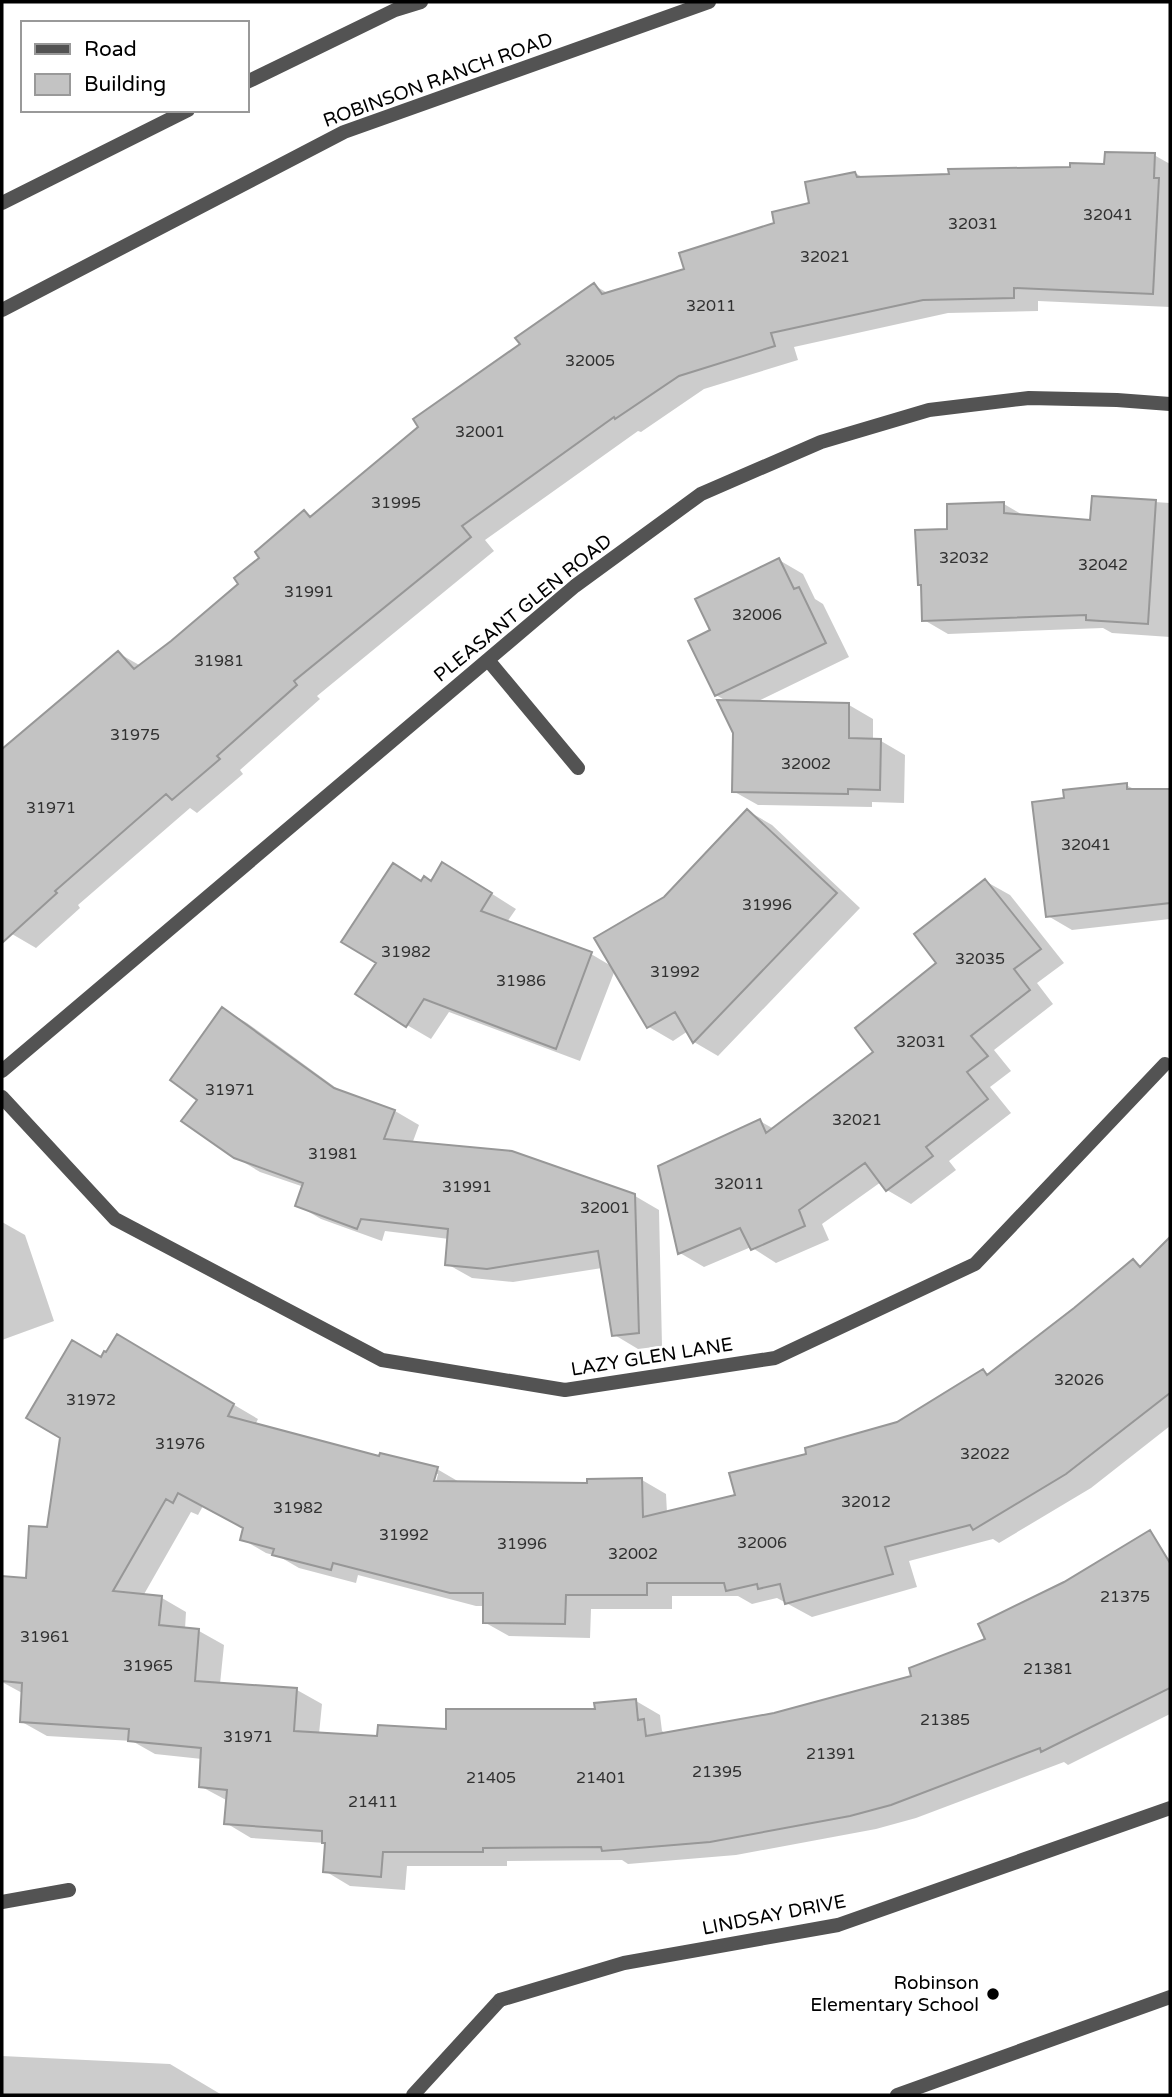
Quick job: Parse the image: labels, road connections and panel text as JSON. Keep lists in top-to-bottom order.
{
  "streets": {
    "street": [
      "ROBINSON RANCH ROAD",
      "PLEASANT GLEN ROAD",
      "LAZY GLEN LANE",
      "LINDSAY DRIVE"
    ]
  },
  "places": ["Robinson Elementary School"],
  "house_numbers": [
    "32041",
    "32031",
    "32021",
    "32011",
    "32005",
    "32001",
    "31995",
    "32032",
    "32042",
    "31991",
    "32006",
    "31981",
    "31975",
    "32002",
    "31971",
    "32041",
    "31996",
    "31982",
    "32035",
    "31992",
    "31986",
    "32031",
    "31971",
    "32021",
    "31981",
    "32011",
    "31991",
    "32001",
    "32026",
    "31972",
    "31976",
    "32022",
    "32012",
    "31982",
    "31992",
    "32006",
    "31996",
    "32002",
    "21375",
    "31961",
    "31965",
    "21381",
    "21385",
    "31971",
    "21391",
    "21395",
    "21405",
    "21401",
    "21411"
  ],
  "legend": ["Road", "Building"]
}
